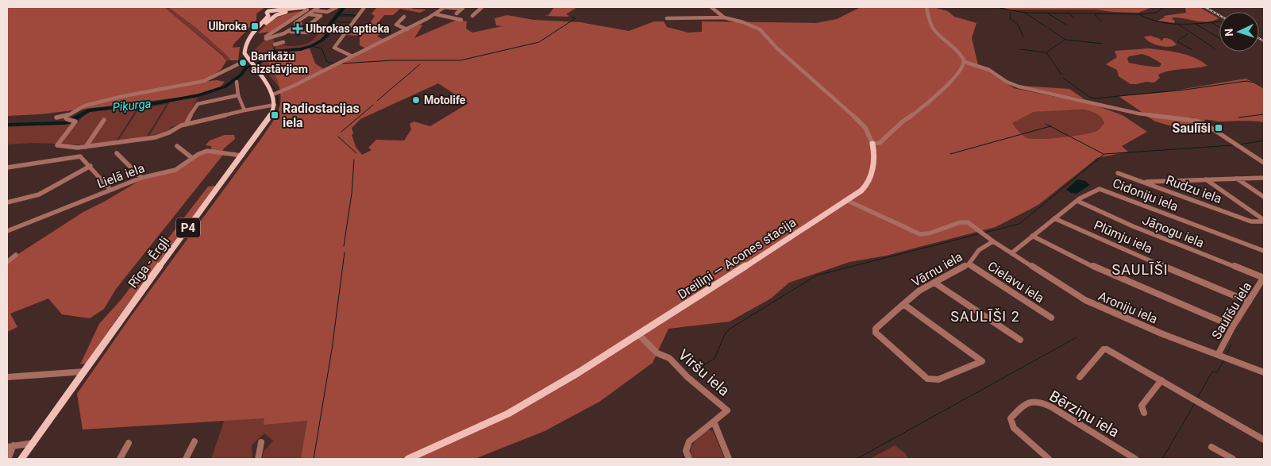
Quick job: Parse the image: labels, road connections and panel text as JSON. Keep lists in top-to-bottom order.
{
  "streets": {
    "main road": ["P4", "Dreiliņi — Acones stacija", "Rīga - Ērgļi"],
    "street": [
      "Lielā iela",
      "Rudzu iela",
      "Cidoniju iela",
      "Jāņogu iela",
      "Plūmju iela",
      "Vārnu iela",
      "Cielavu iela",
      "Aroniju iela",
      "Saulīšu iela",
      "Viršu iela",
      "Bērziņu iela"
    ]
  },
  "crossings": [
    ["Lielā iela", "Rīga - Ērgļi"],
    ["Cidoniju iela", "Jāņogu iela"],
    ["Cidoniju iela", "Plūmju iela"],
    ["Cidoniju iela", "Aroniju iela"],
    ["Jāņogu iela", "Saulīšu iela"],
    ["Plūmju iela", "Saulīšu iela"],
    ["Dreiliņi — Acones stacija", "Aroniju iela"],
    ["Dreiliņi — Acones stacija", "Viršu iela"],
    ["Vārnu iela", "Cielavu iela"],
    ["Vārnu iela", "Aroniju iela"],
    ["Aroniju iela", "Saulīšu iela"]
  ],
  "districts": ["SAULĪŠI", "SAULĪŠI 2"],
  "water": ["Piķurga"],
  "places": {
    "transit": ["Ulbroka", "Radiostacijas iela", "Saulīši"],
    "health": ["Ulbrokas aptieka"],
    "other": ["Barikāžu aizstāvjiem", "Motolife"]
  },
  "north": "left"
}
